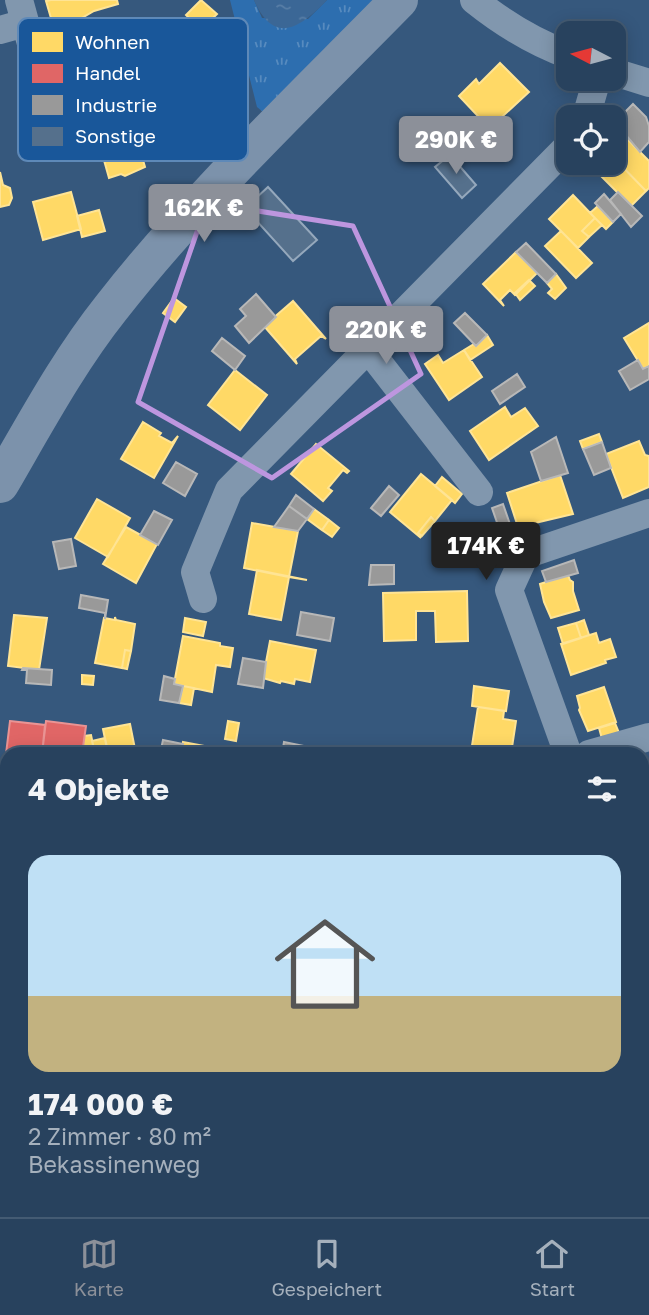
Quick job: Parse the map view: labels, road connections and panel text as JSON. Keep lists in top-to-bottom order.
{
  "legend": [
    "Wohnen",
    "Handel",
    "Industrie",
    "Sonstige"
  ],
  "north": "left",
  "page": {
    "price": [
      "290K €",
      "162K €",
      "220K €",
      "174K €"
    ],
    "heading": "4 Objekte",
    "list": [
      {
        "name": "174 000 €",
        "note": "2 Zimmer · 80 m² · Bekassinenweg"
      }
    ],
    "tabs": ["Karte", "Gespeichert", "Start"]
  }
}
